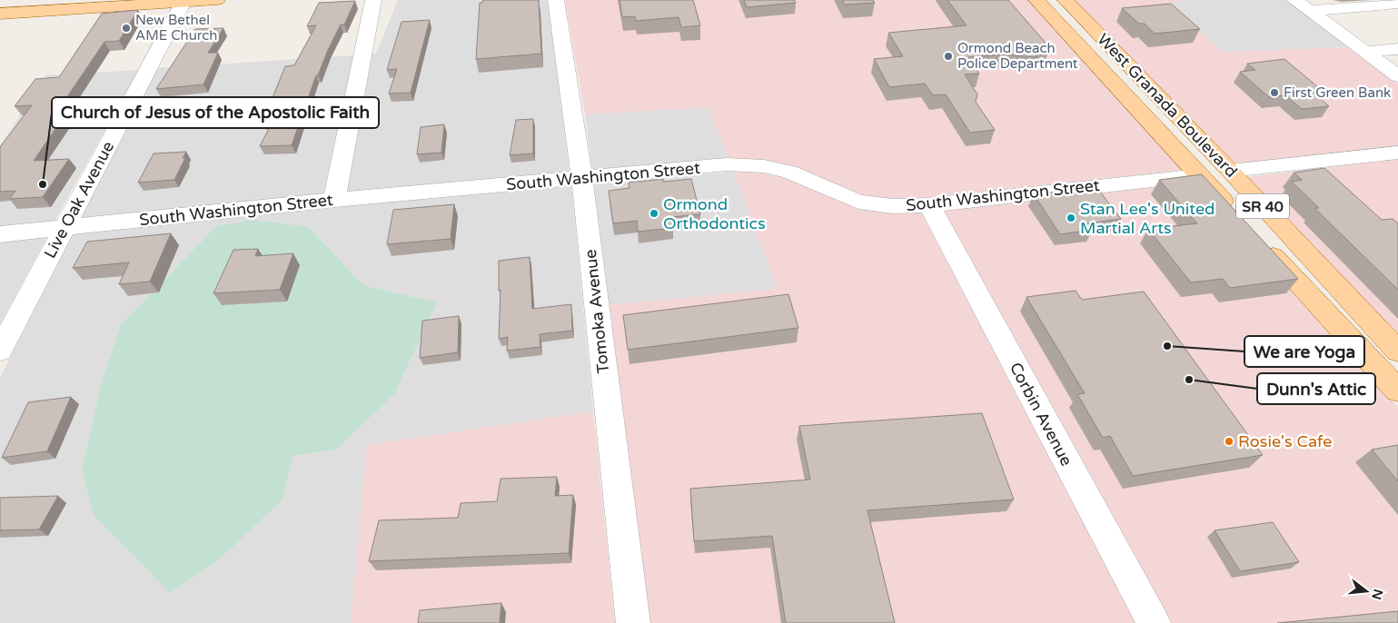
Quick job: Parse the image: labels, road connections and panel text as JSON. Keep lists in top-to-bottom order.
{
  "streets": {
    "main road": ["West Granada Boulevard", "SR 40"],
    "street": [
      "South Washington Street",
      "Live Oak Avenue",
      "Tomoka Avenue",
      "Corbin Avenue"
    ]
  },
  "crossings": [
    ["West Granada Boulevard", "South Washington Street"],
    ["South Washington Street", "Live Oak Avenue"],
    ["South Washington Street", "Tomoka Avenue"],
    ["South Washington Street", "Corbin Avenue"]
  ],
  "places": [
    "New Bethel AME Church",
    "Ormond Beach Police Department",
    "First Green Bank",
    "Church of Jesus of the Apostolic Faith",
    "Ormond Orthodontics",
    "Stan Lee's United Martial Arts",
    "We are Yoga",
    "Dunn's Attic",
    "Rosie's Cafe"
  ],
  "north": "right"
}
